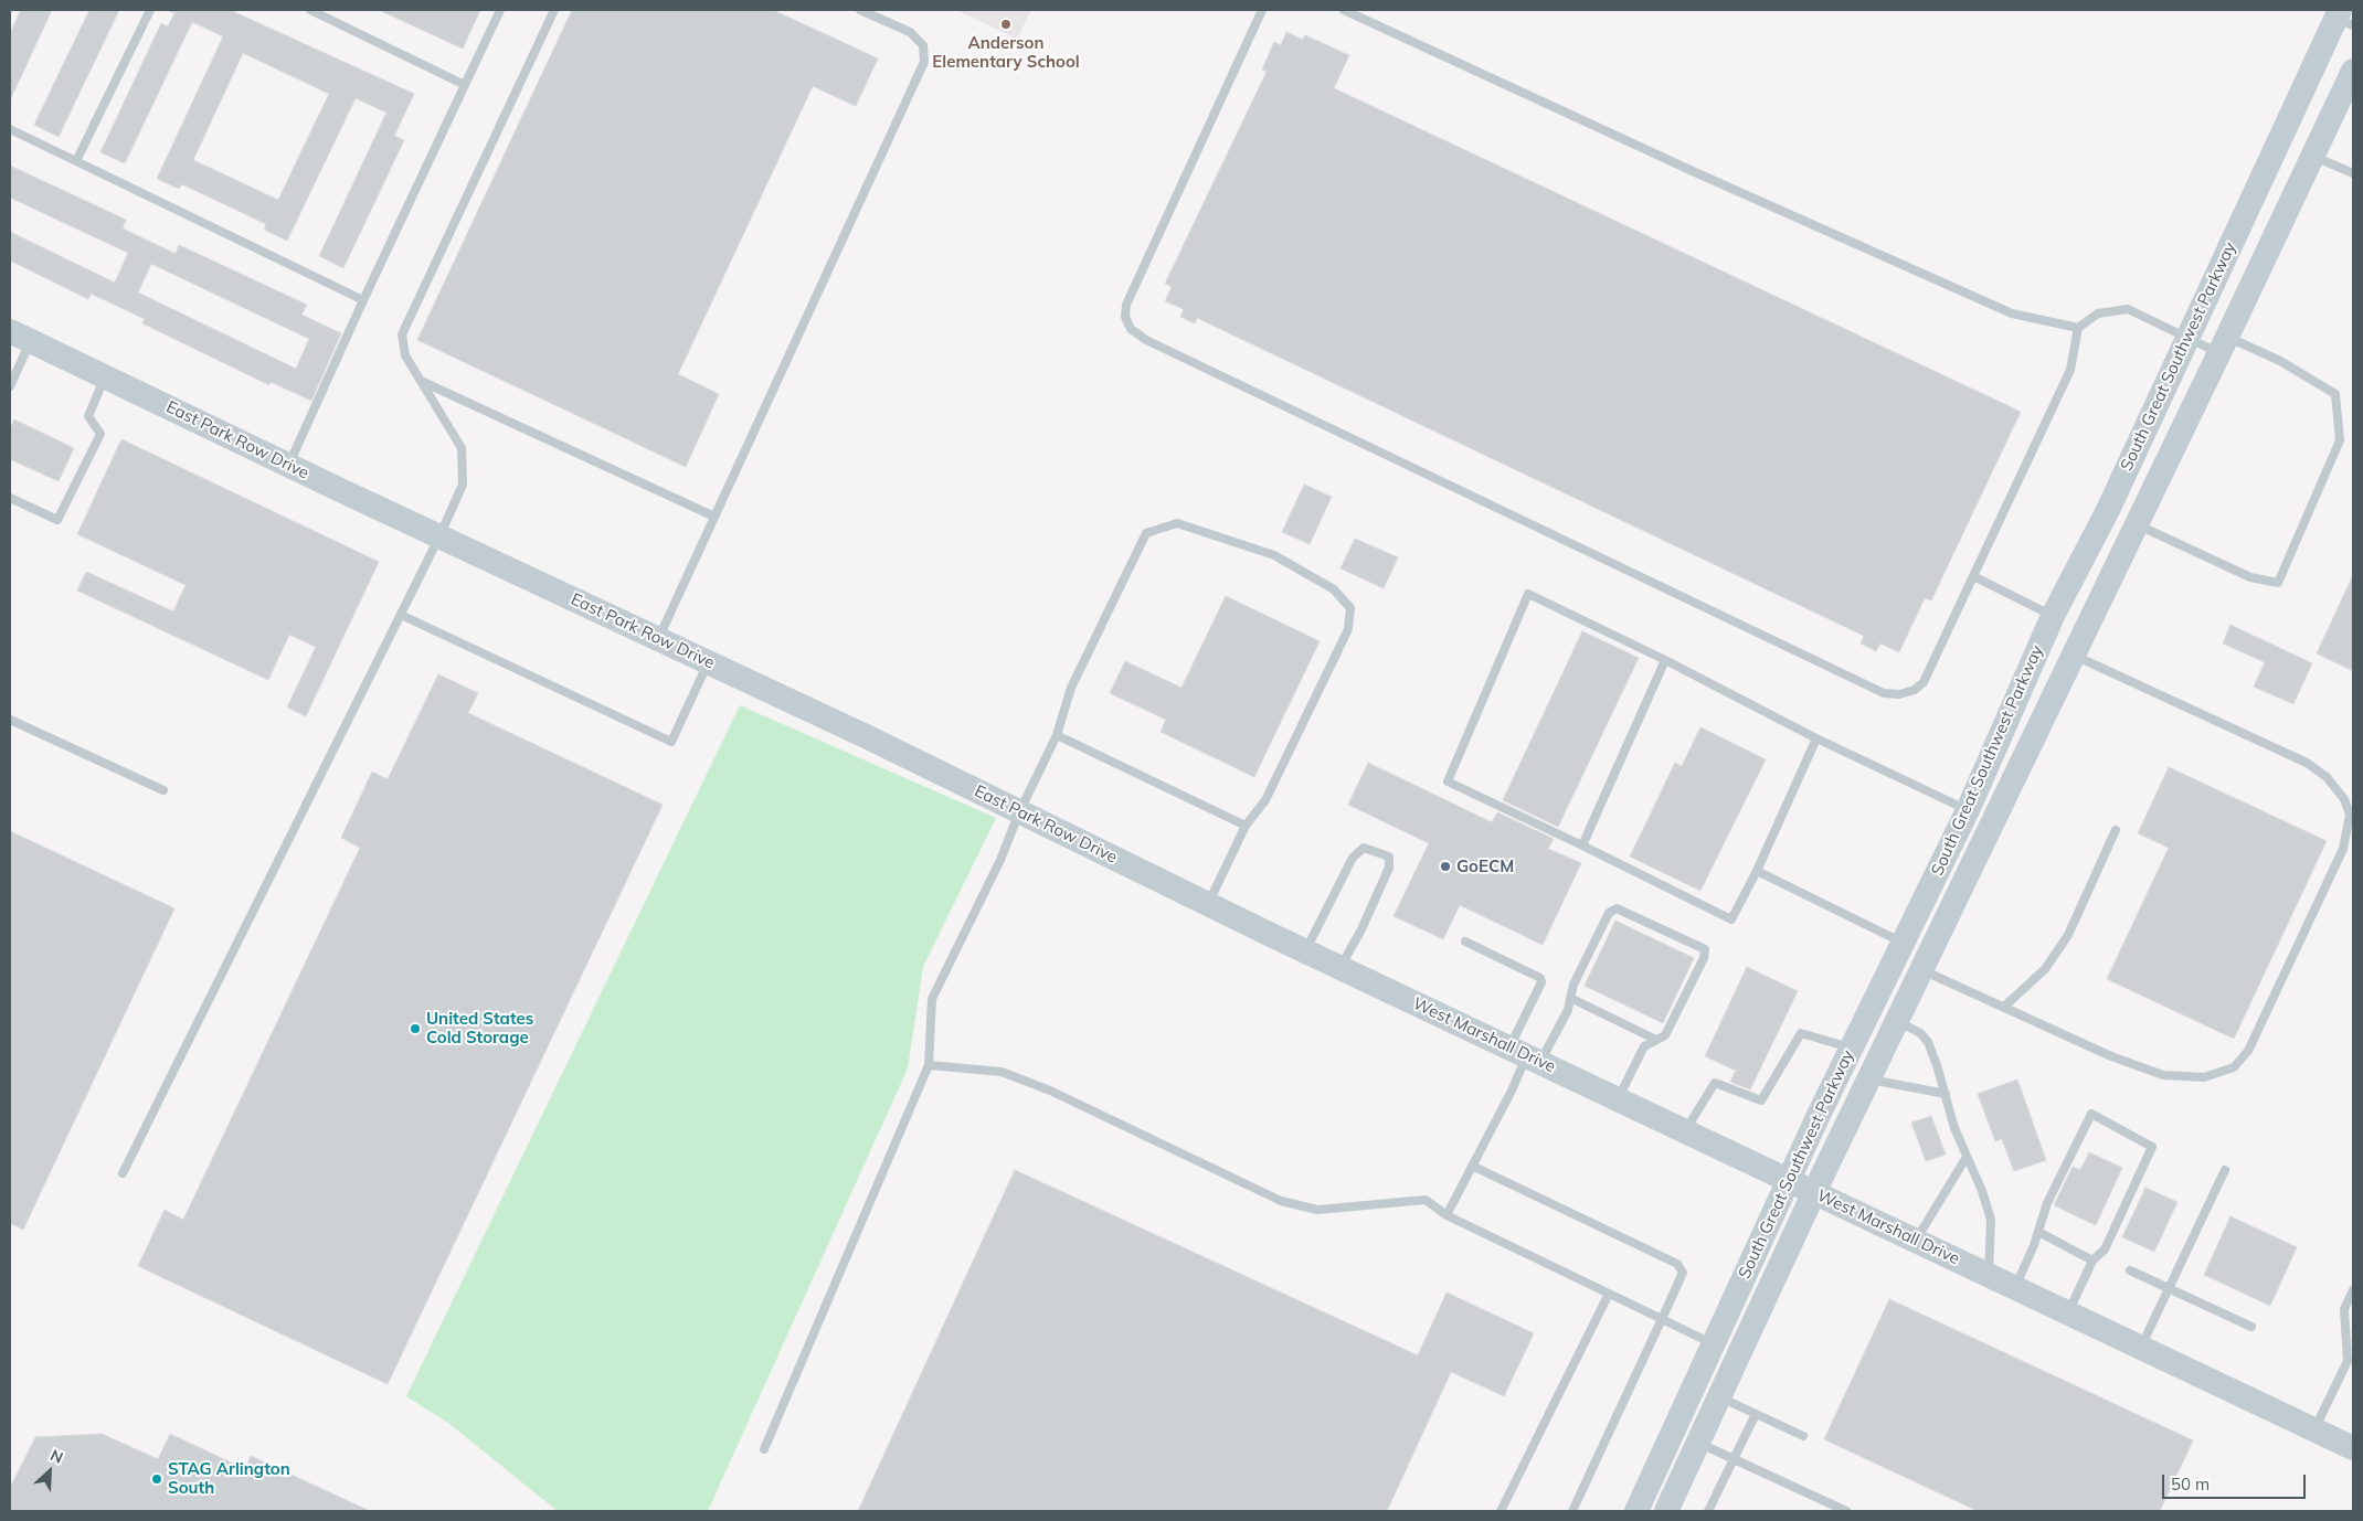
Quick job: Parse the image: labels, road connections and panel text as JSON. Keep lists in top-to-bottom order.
{
  "streets": {
    "main road": ["South Great Southwest Parkway", "East Park Row Drive", "West Marshall Drive"]
  },
  "crossings": [
    ["South Great Southwest Parkway", "West Marshall Drive"],
    ["East Park Row Drive", "West Marshall Drive"]
  ],
  "places": [
    "Anderson Elementary School",
    "GoECM",
    "United States Cold Storage",
    "STAG Arlington South"
  ],
  "scale_bar": "50 m",
  "north": "top right"
}
